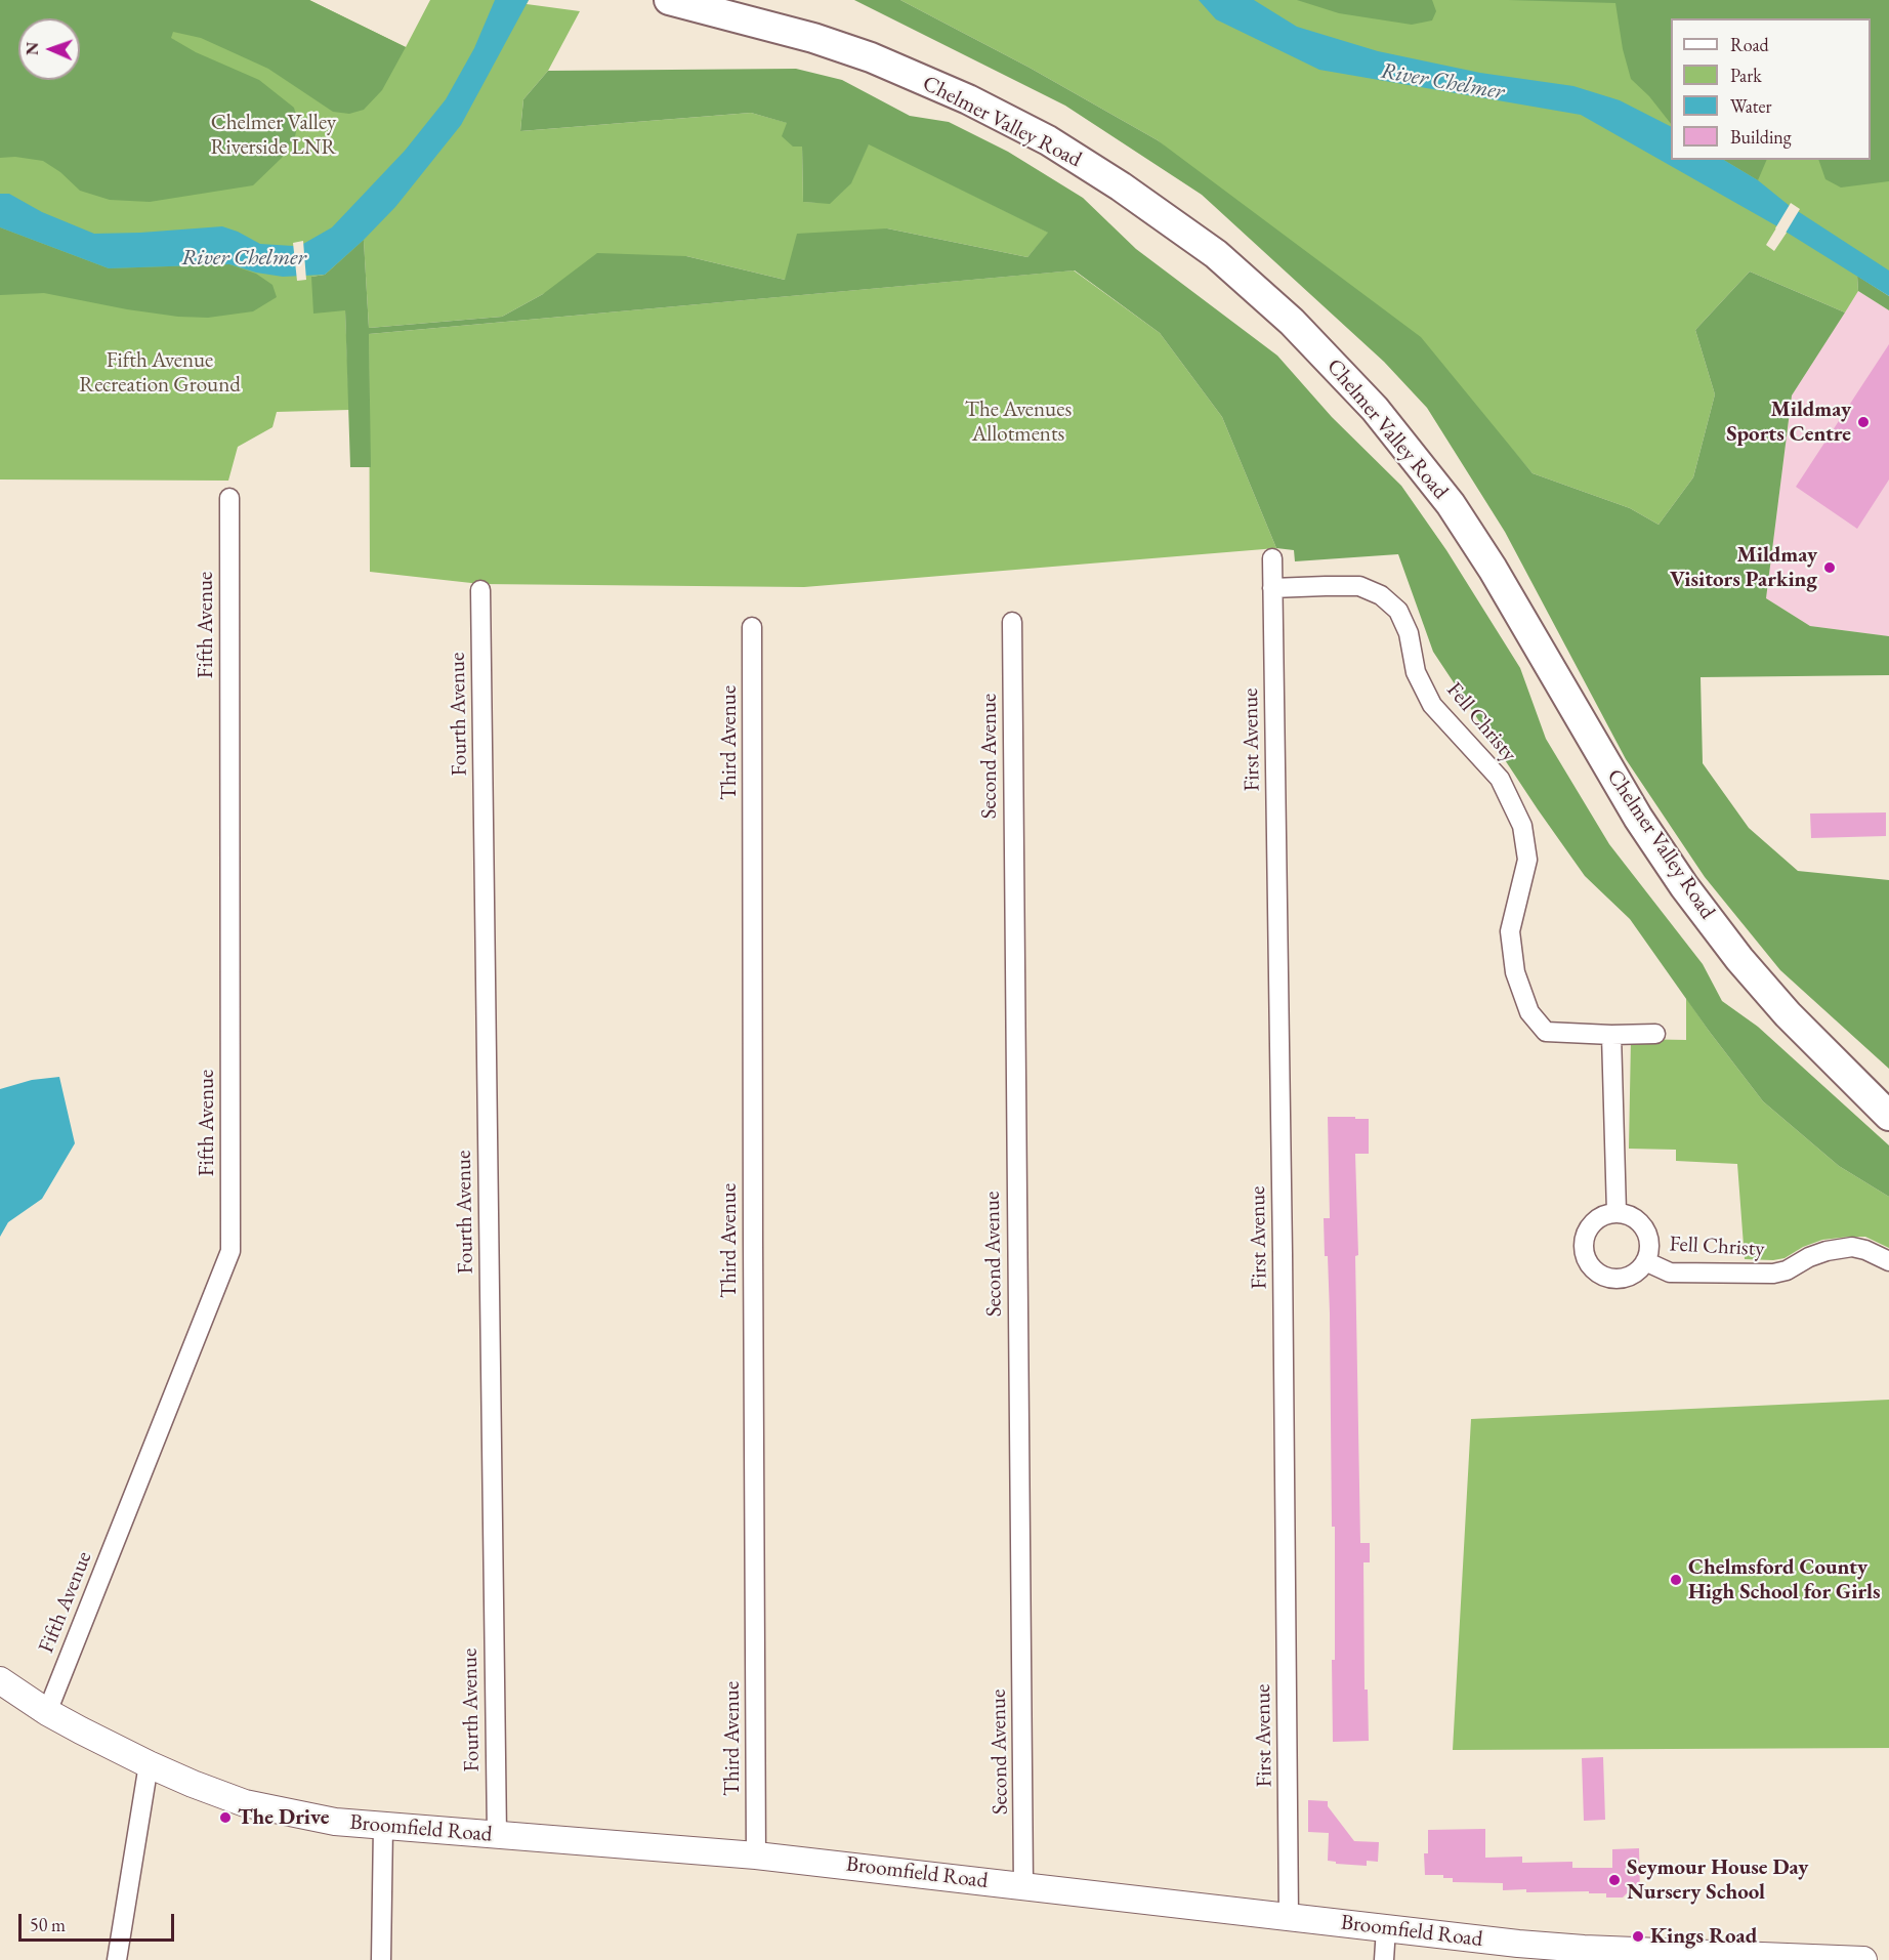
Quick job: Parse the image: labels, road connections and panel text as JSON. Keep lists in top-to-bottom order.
{
  "streets": {
    "main road": ["Chelmer Valley Road", "Broomfield Road"],
    "street": [
      "Fifth Avenue",
      "Fourth Avenue",
      "Fell Christy",
      "First Avenue",
      "Third Avenue",
      "Second Avenue"
    ]
  },
  "crossings": [
    ["Fifth Avenue", "Broomfield Road"],
    ["Fourth Avenue", "Broomfield Road"],
    ["Fell Christy", "First Avenue"],
    ["First Avenue", "Broomfield Road"],
    ["Third Avenue", "Broomfield Road"],
    ["Second Avenue", "Broomfield Road"]
  ],
  "water": ["River Chelmer"],
  "parks": ["Chelmer Valley Riverside LNR", "Fifth Avenue Recreation Ground", "The Avenues Allotments"],
  "places": [
    "Mildmay Sports Centre",
    "Mildmay Visitors Parking",
    "Chelmsford County High School for Girls",
    "The Drive",
    "Seymour House Day Nursery School",
    "Kings Road"
  ],
  "legend": [
    "Road",
    "Park",
    "Water",
    "Building"
  ],
  "scale_bar": "50 m",
  "north": "left"
}
